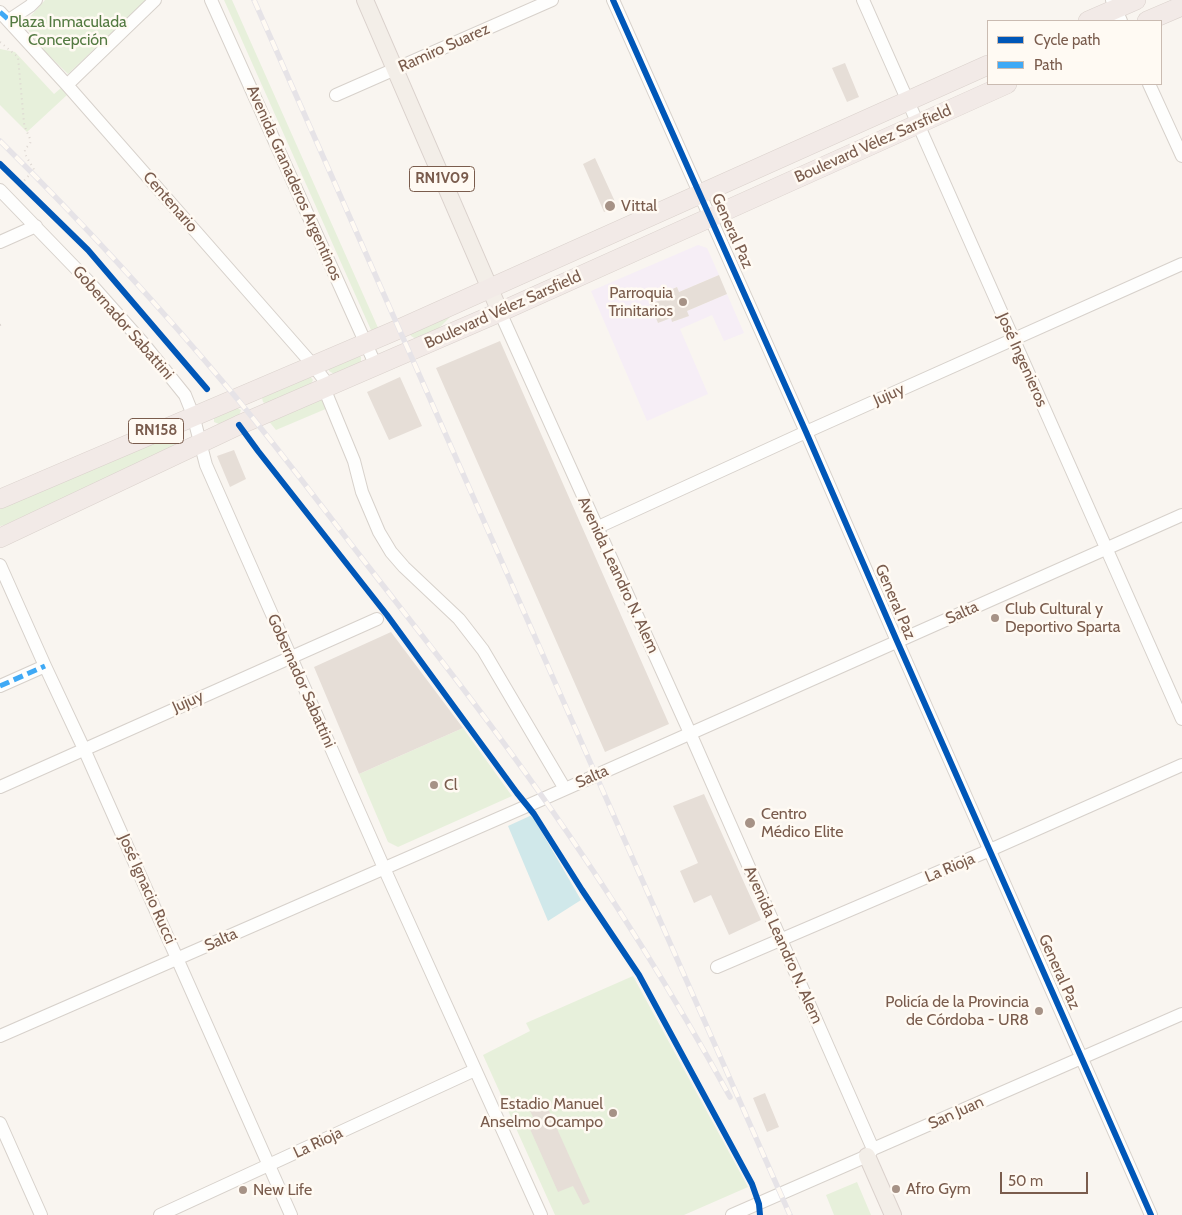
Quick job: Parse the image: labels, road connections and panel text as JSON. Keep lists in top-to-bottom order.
{
  "streets": {
    "highway": ["Boulevard Vélez Sarsfield", "RN158"],
    "main road": ["RN1V09", "Avenida Leandro N. Alem"],
    "street": [
      "Ramiro Suarez",
      "Avenida Granaderos Argentinos",
      "Centenario",
      "General Paz",
      "Gobernador Sabattini",
      "José Ingenieros",
      "Jujuy",
      "Salta",
      "La Rioja",
      "José Ignacio Rucci",
      "San Juan"
    ]
  },
  "crossings": [
    ["Ramiro Suarez", "Avenida Leandro N. Alem"],
    ["Boulevard Vélez Sarsfield", "Avenida Granaderos Argentinos"],
    ["Boulevard Vélez Sarsfield", "Centenario"],
    ["Boulevard Vélez Sarsfield", "General Paz"],
    ["Boulevard Vélez Sarsfield", "Gobernador Sabattini"],
    ["Boulevard Vélez Sarsfield", "José Ingenieros"],
    ["Boulevard Vélez Sarsfield", "Avenida Leandro N. Alem"],
    ["Centenario", "Salta"],
    ["General Paz", "Jujuy"],
    ["General Paz", "Salta"],
    ["General Paz", "La Rioja"],
    ["General Paz", "San Juan"],
    ["Gobernador Sabattini", "Jujuy"],
    ["Gobernador Sabattini", "Salta"],
    ["Gobernador Sabattini", "La Rioja"],
    ["José Ingenieros", "Jujuy"],
    ["José Ingenieros", "Salta"],
    ["Jujuy", "Avenida Leandro N. Alem"],
    ["Jujuy", "José Ignacio Rucci"],
    ["Avenida Leandro N. Alem", "Salta"],
    ["Avenida Leandro N. Alem", "La Rioja"],
    ["Avenida Leandro N. Alem", "San Juan"],
    ["Salta", "José Ignacio Rucci"],
    ["La Rioja", "José Ignacio Rucci"]
  ],
  "parks": ["Plaza Inmaculada Concepción"],
  "places": [
    "Vittal",
    "Parroquia Trinitarios",
    "Club Cultural y Deportivo Sparta",
    "Cl",
    "Centro Médico Elite",
    "Policía de la Provincia de Córdoba - UR8",
    "Estadio Manuel Anselmo Ocampo",
    "Afro Gym",
    "New Life"
  ],
  "legend": ["Cycle path", "Path"],
  "scale_bar": "50 m"
}
